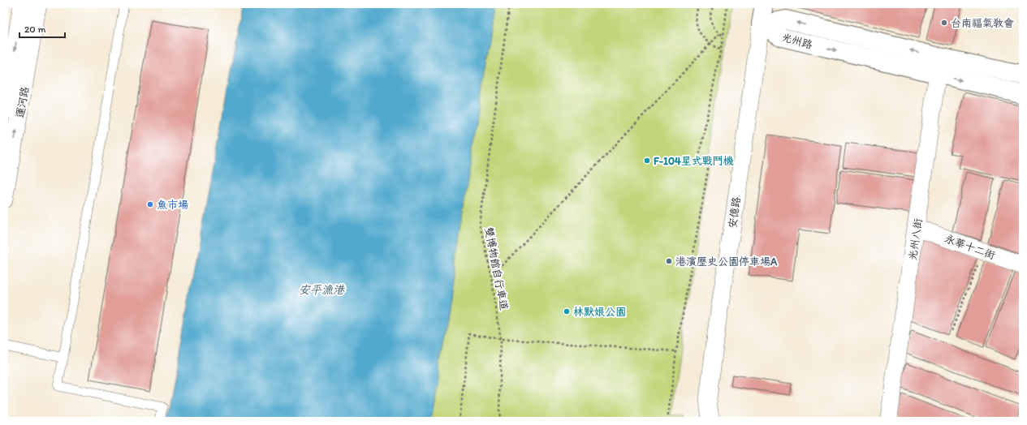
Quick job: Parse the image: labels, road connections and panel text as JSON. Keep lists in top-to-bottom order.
{
  "streets": {
    "street": [
      "光州路",
      "運河路",
      "安億路",
      "光州八街",
      "永華十二街"
    ],
    "path": ["雙博物館自行車道"]
  },
  "crossings": [
    ["光州路", "安億路"],
    ["光州路", "光州八街"],
    ["光州八街", "永華十二街"]
  ],
  "water": ["安平漁港"],
  "places": [
    "台南福氣教會",
    "F-104星式戰鬥機",
    "魚市場",
    "港濱歷史公園停車場A",
    "林默娘公園"
  ],
  "scale_bar": "20 m"
}
